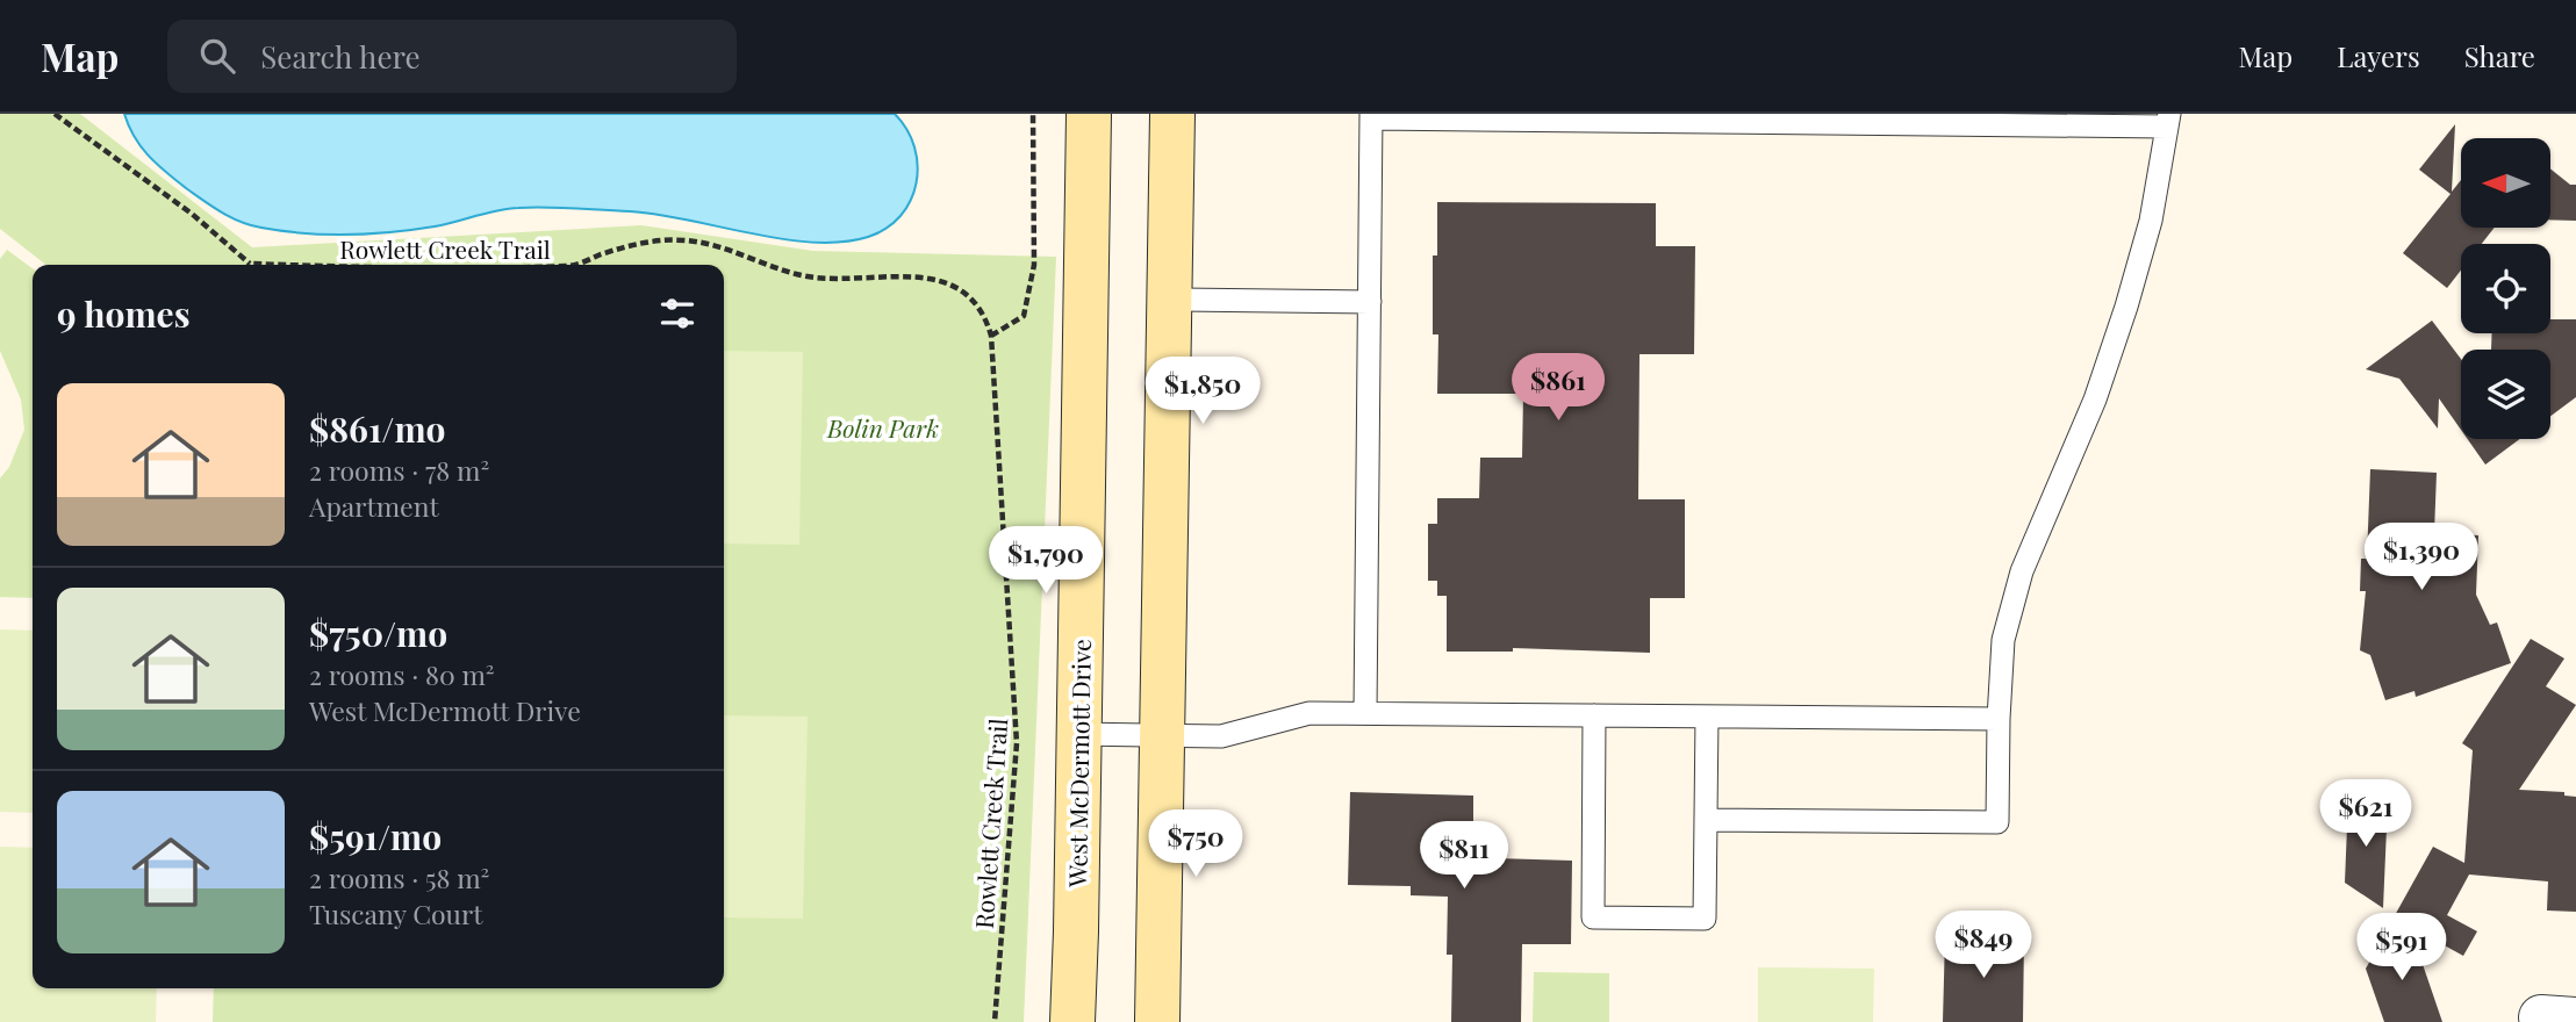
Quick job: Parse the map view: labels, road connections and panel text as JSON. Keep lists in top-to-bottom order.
{
  "streets": {
    "main road": ["West McDermott Drive"],
    "path": ["Rowlett Creek Trail"]
  },
  "parks": ["Bolin Park"],
  "north": "left",
  "page": {
    "header": "Map",
    "search": "Search here",
    "nav": ["Map", "Layers", "Share"],
    "heading": "9 homes",
    "price": [
      "$861",
      "$1,850",
      "$1,390",
      "$1,790",
      "$621",
      "$750",
      "$811",
      "$849",
      "$591"
    ],
    "list": [
      {
        "name": "$861/mo",
        "note": "2 rooms · 78 m² · Apartment"
      },
      {
        "name": "$750/mo",
        "note": "2 rooms · 80 m² · West McDermott Drive"
      },
      {
        "name": "$591/mo",
        "note": "2 rooms · 58 m² · Tuscany Court"
      }
    ]
  }
}
